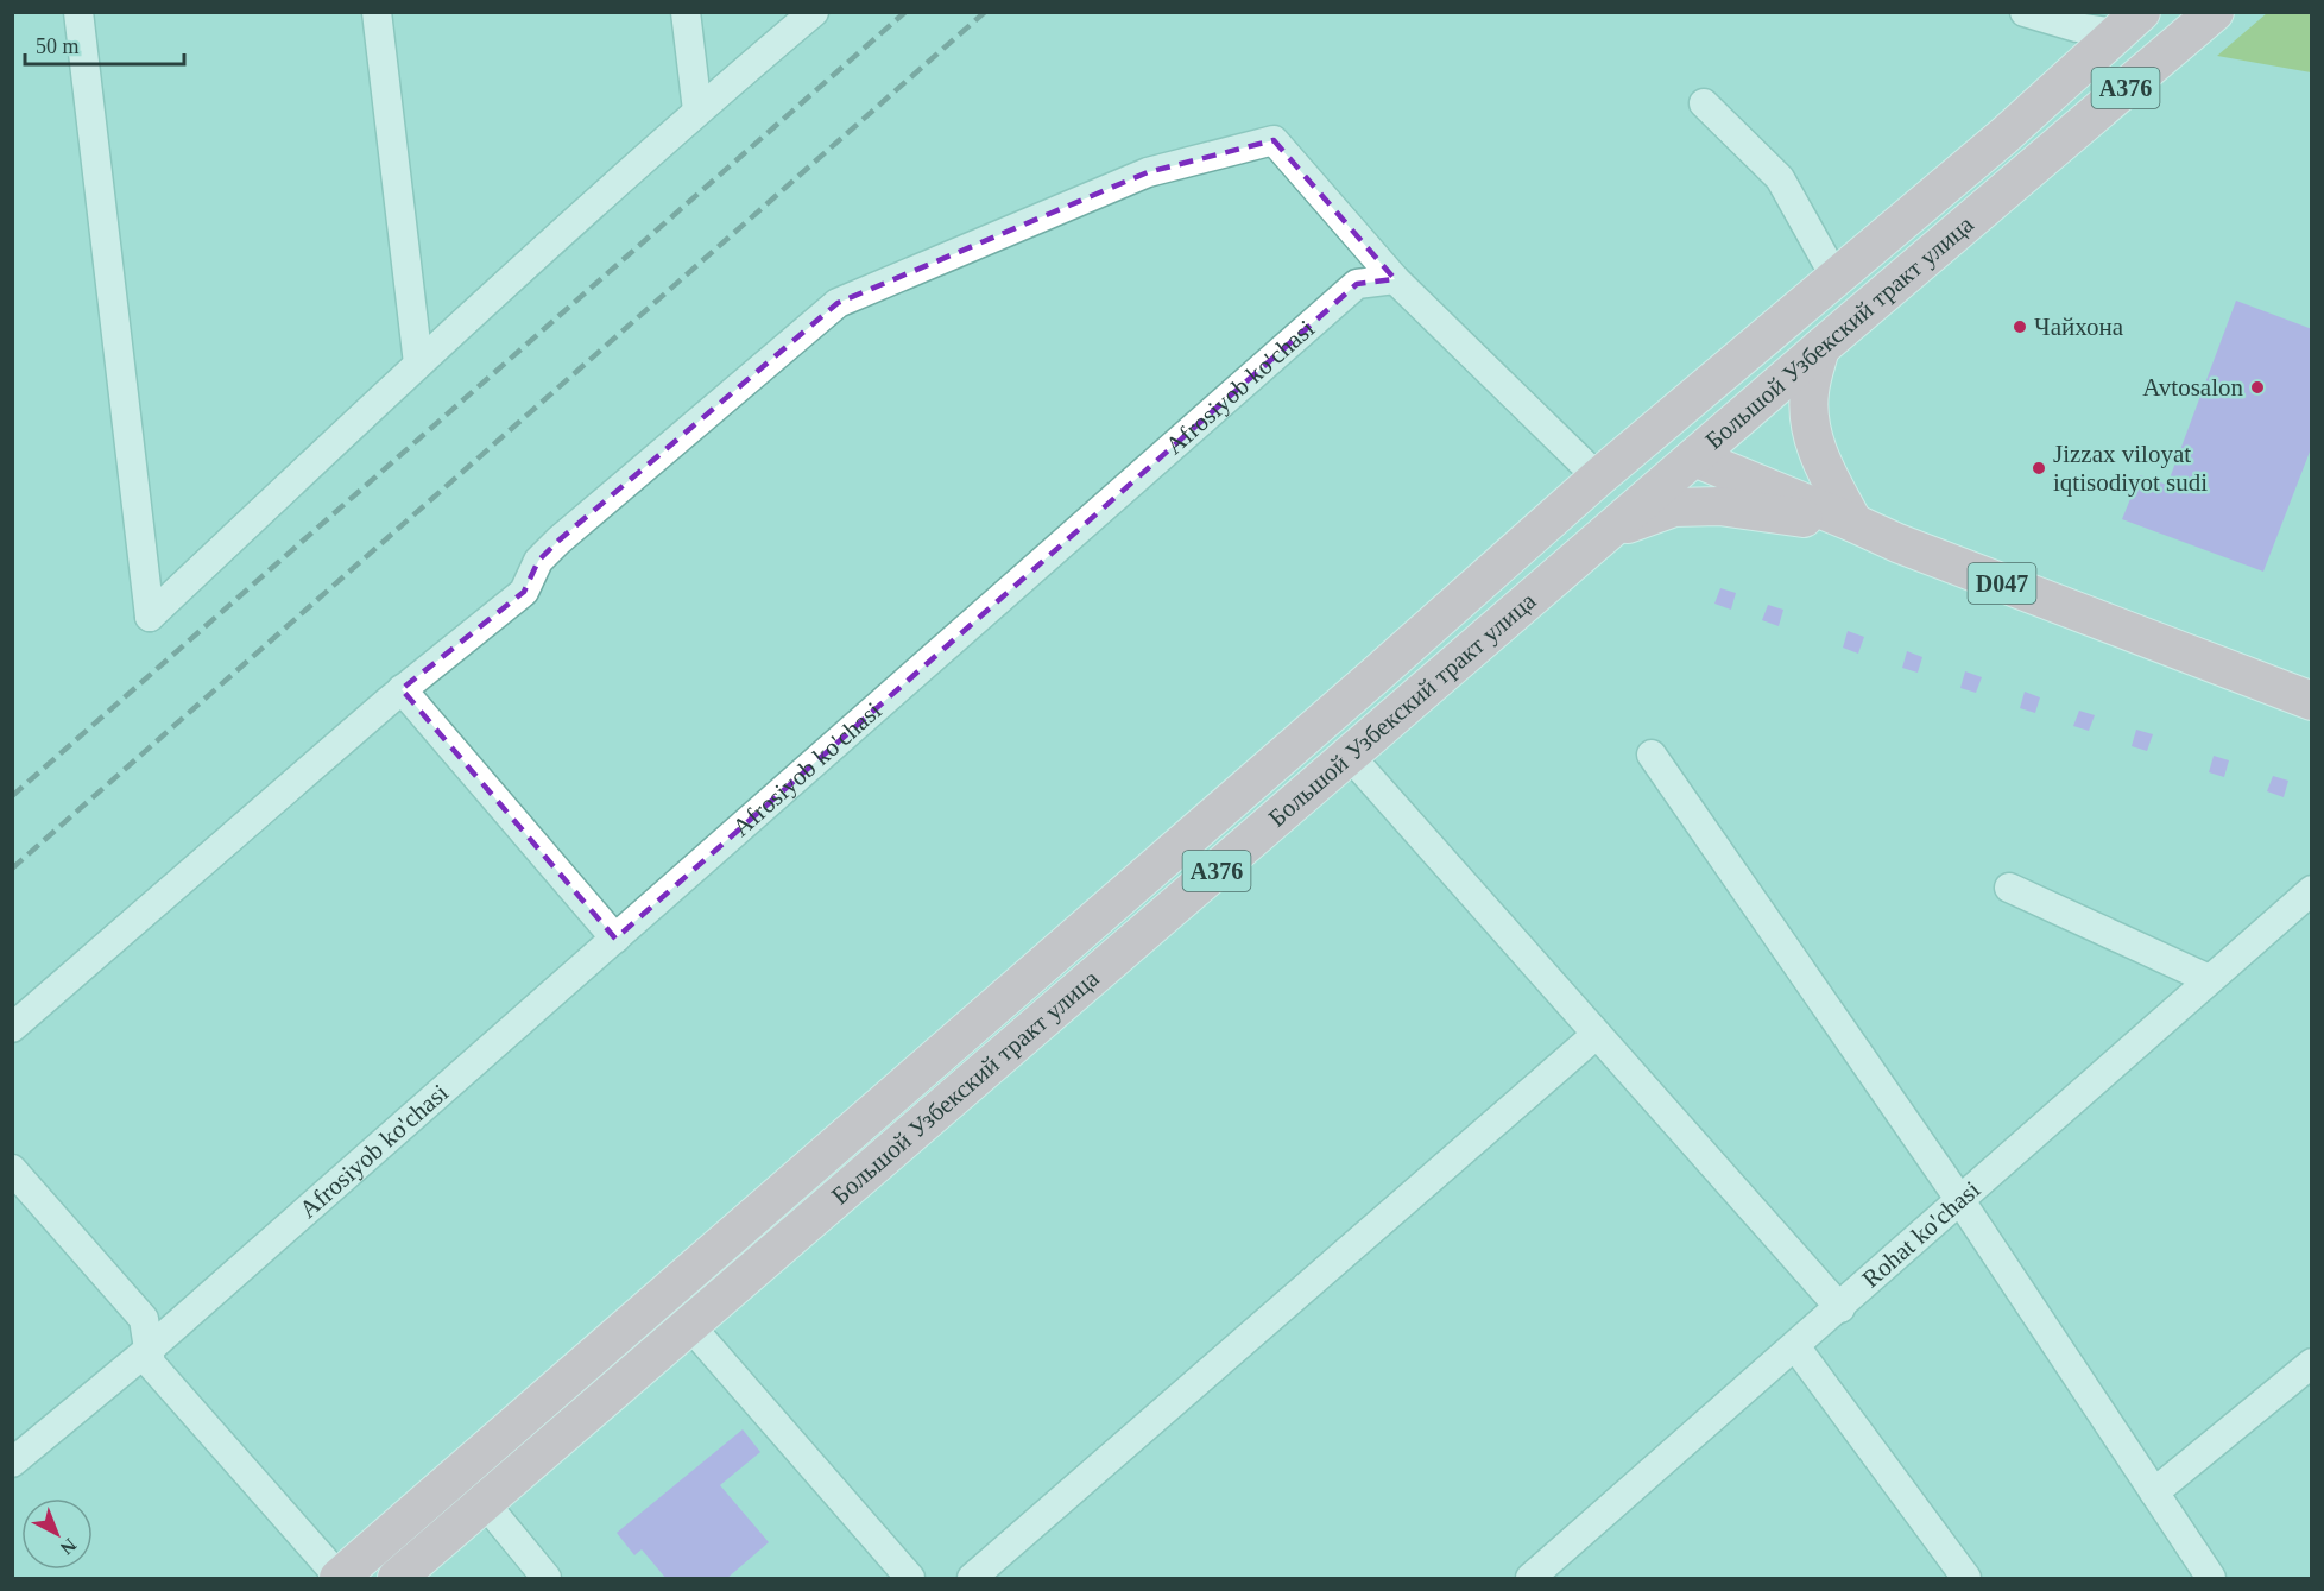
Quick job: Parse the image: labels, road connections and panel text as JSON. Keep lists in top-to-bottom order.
{
  "streets": {
    "main road": ["A376", "Большой Узбекский тракт улица", "D047"],
    "street": ["Afrosiyob ko'chasi", "Rohat ko'chasi"]
  },
  "crossings": [
    ["Большой Узбекский тракт улица", "D047"]
  ],
  "places": ["Чайхона", "Avtosalon", "Jizzax viloyat iqtisodiyot sudi"],
  "scale_bar": "50 m",
  "north": "bottom right"
}
